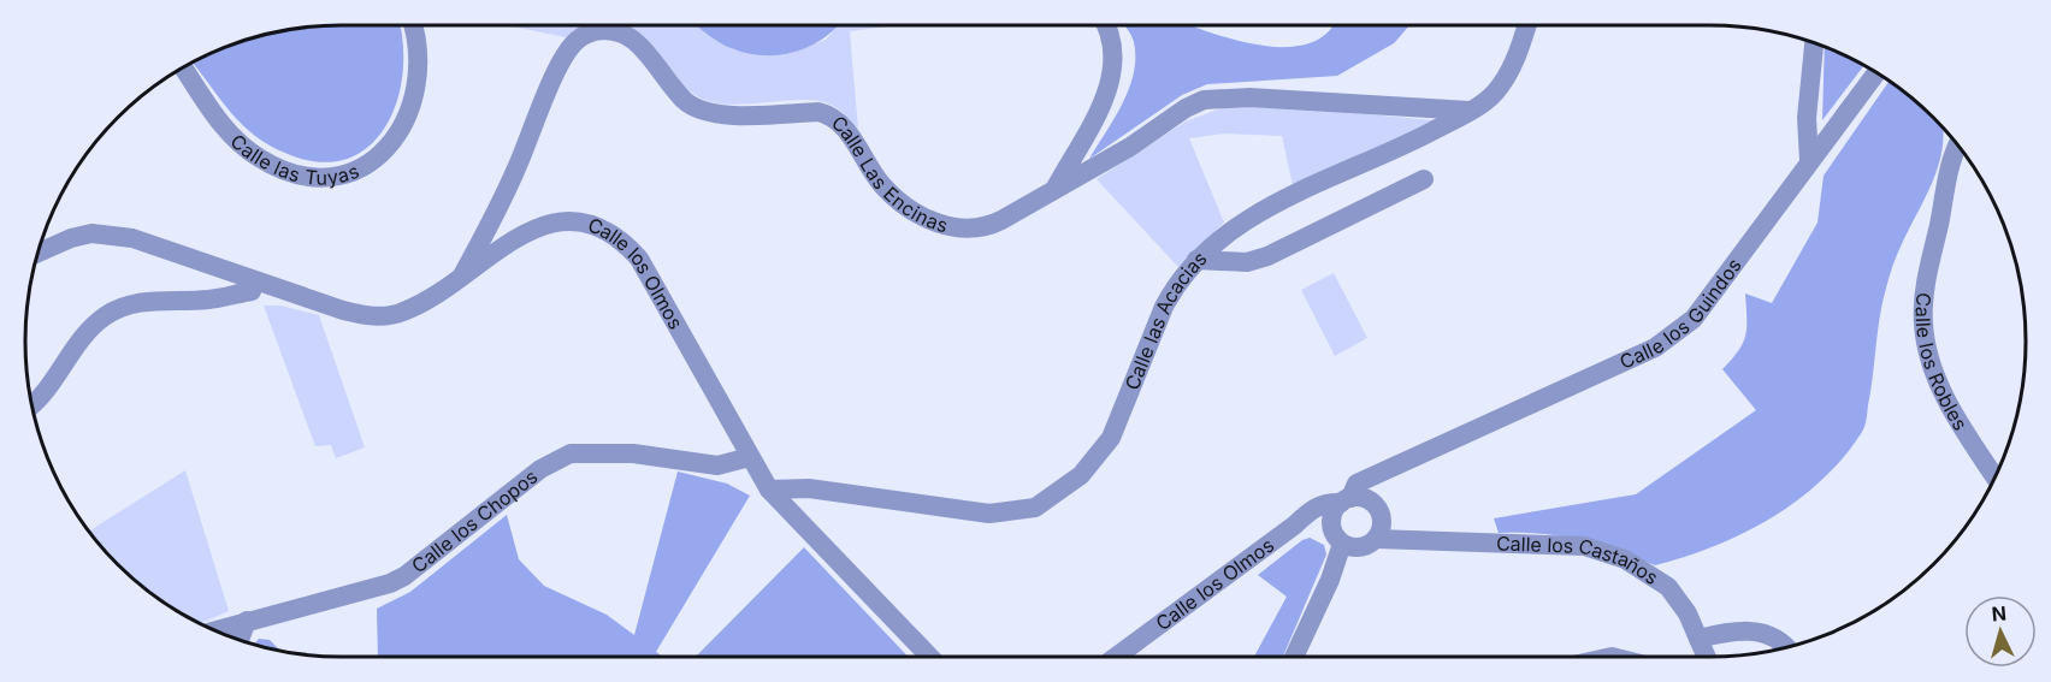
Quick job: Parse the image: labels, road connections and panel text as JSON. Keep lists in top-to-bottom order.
{
  "streets": {
    "street": [
      "Calle las Tuyas",
      "Calle Las Encinas",
      "Calle los Olmos",
      "Calle los Guindos",
      "Calle las Acacias",
      "Calle los Robles",
      "Calle los Chopos",
      "Calle los Castaños"
    ]
  },
  "crossings": [
    ["Calle Las Encinas", "Calle los Olmos"],
    ["Calle Las Encinas", "Calle las Acacias"],
    ["Calle los Olmos", "Calle los Guindos"],
    ["Calle los Olmos", "Calle las Acacias"],
    ["Calle los Olmos", "Calle los Chopos"],
    ["Calle los Olmos", "Calle los Castaños"],
    ["Calle los Guindos", "Calle los Castaños"]
  ],
  "north": "top"
}
